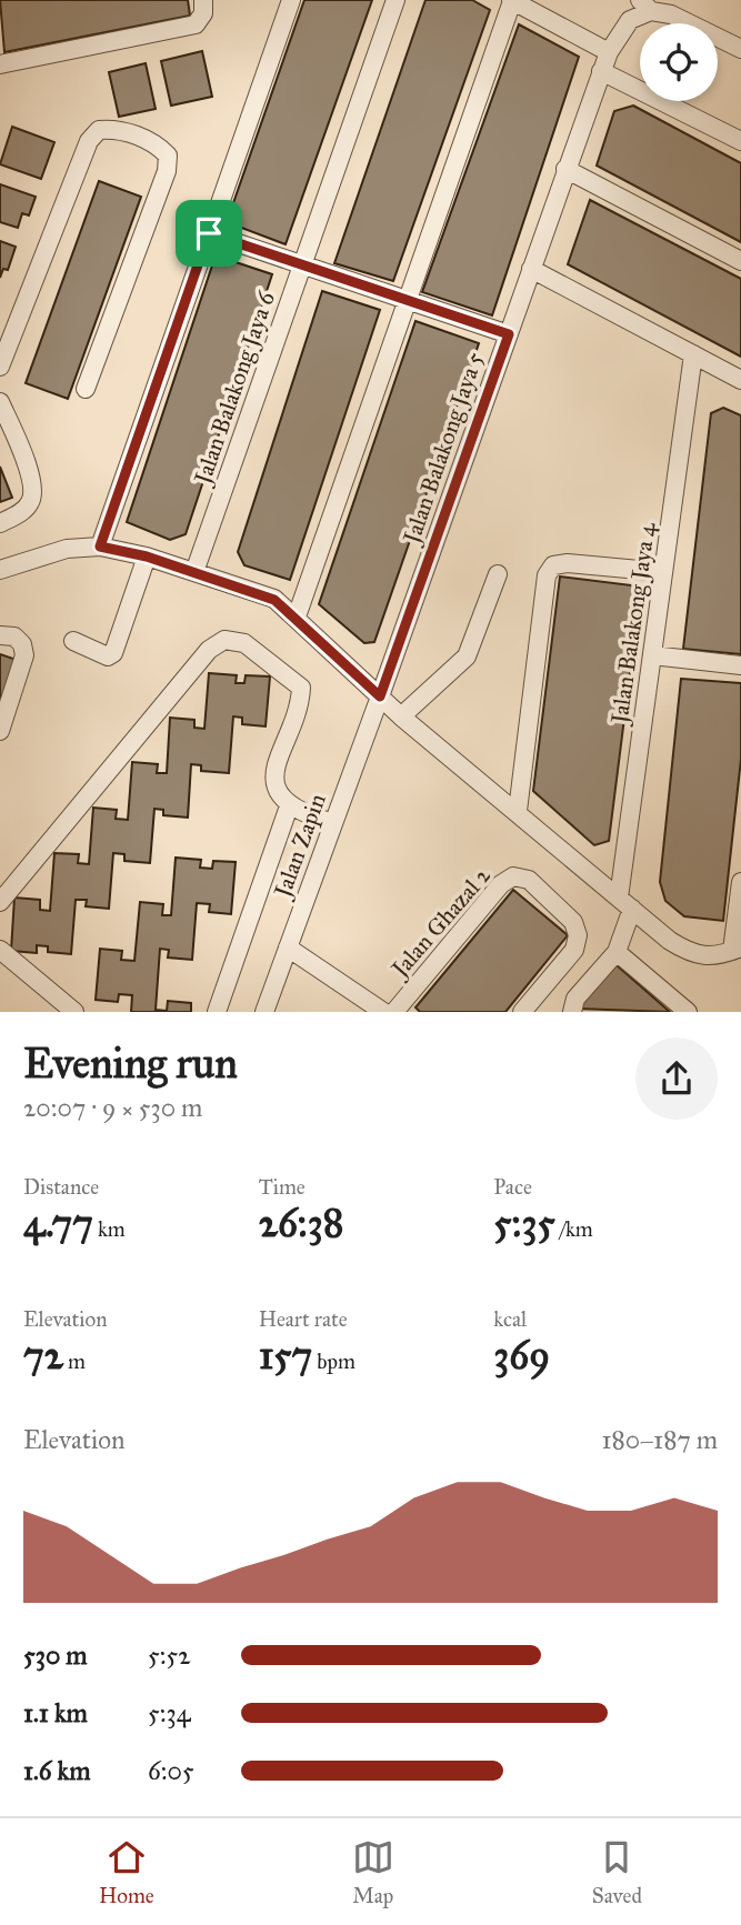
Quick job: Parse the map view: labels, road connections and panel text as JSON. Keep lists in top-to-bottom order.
{
  "streets": {
    "street": [
      "Jalan Balakong Jaya 6",
      "Jalan Balakong Jaya 5",
      "Jalan Balakong Jaya 4",
      "Jalan Zapin",
      "Jalan Ghazal 2"
    ]
  },
  "crossings": [
    ["Jalan Balakong Jaya 5", "Jalan Zapin"]
  ],
  "page": {
    "heading": ["Evening run", "20:07 · 9 × 530 m"],
    "stats": [
      ["Distance", "4.77 km"],
      ["Time", "26:38"],
      ["Pace", "5:35 /km"],
      ["Elevation", "72 m"],
      ["Heart rate", "157 bpm"],
      ["kcal", "369"]
    ],
    "chart": ["Elevation", "180–187 m"],
    "list": [
      {
        "name": "530 m",
        "note": "5:52"
      },
      {
        "name": "1.1 km",
        "note": "5:34"
      },
      {
        "name": "1.6 km",
        "note": "6:05"
      }
    ],
    "tabs": ["Home", "Map", "Saved"]
  }
}
